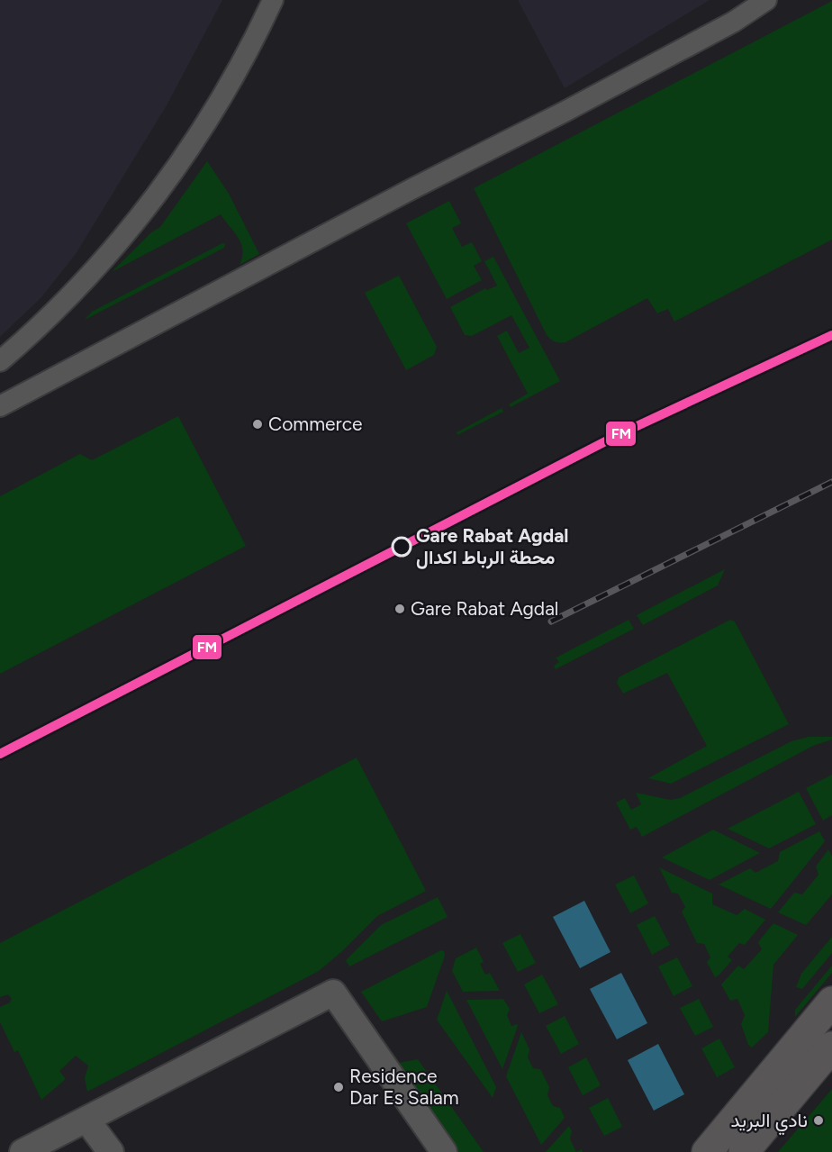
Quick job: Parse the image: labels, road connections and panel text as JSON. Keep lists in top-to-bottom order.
{
  "places": [
    "Commerce",
    "Gare Rabat Agdal محطة الرباط اكدال",
    "Gare Rabat Agdal",
    "Residence Dar Es Salam",
    "نادي البريد"
  ],
  "lines": ["transit line FM"]
}
